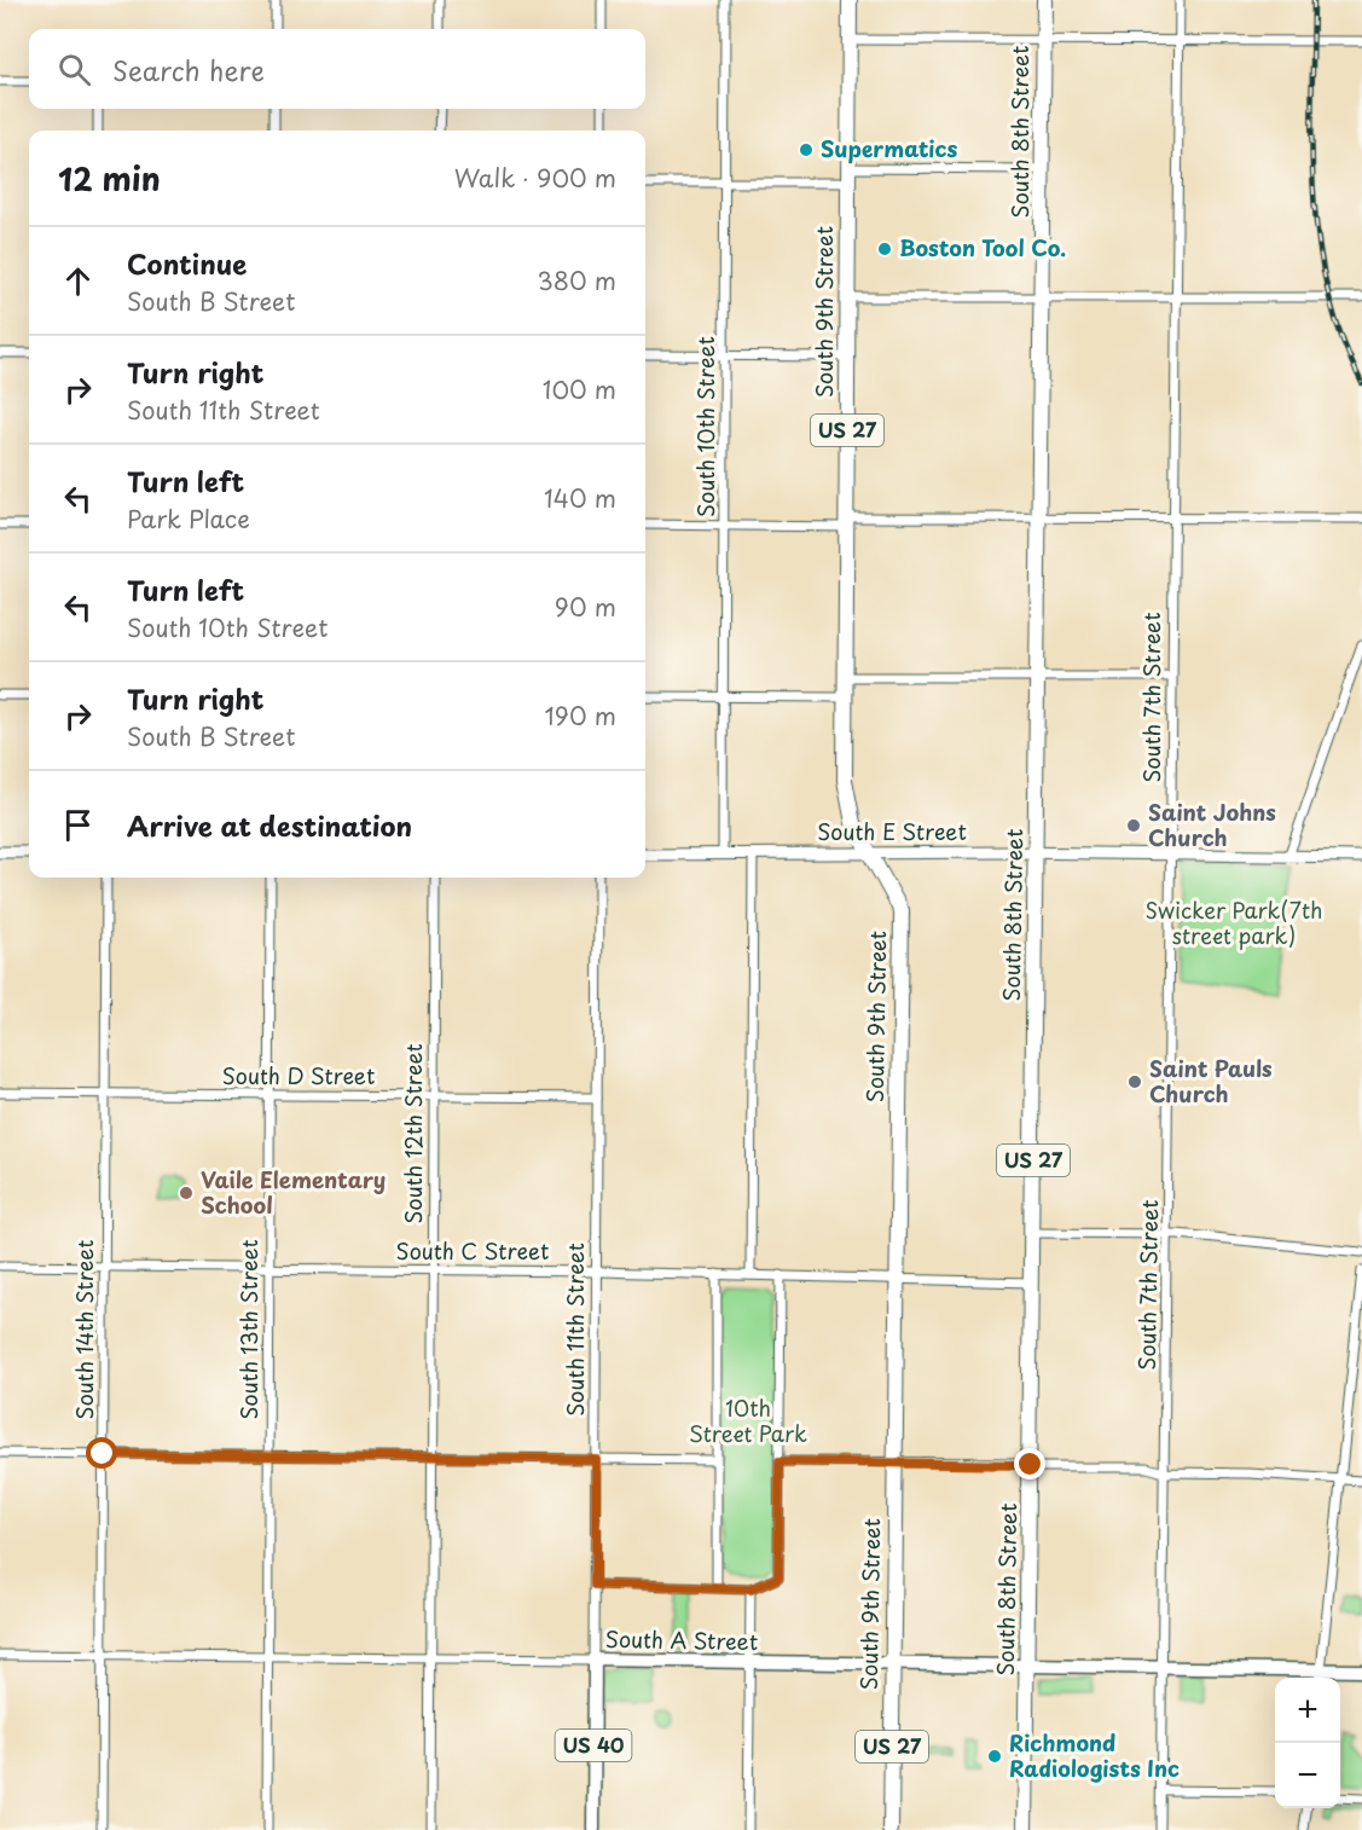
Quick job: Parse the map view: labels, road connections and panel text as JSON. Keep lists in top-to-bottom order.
{
  "streets": {
    "highway": ["South 8th Street", "South 9th Street", "US 27"],
    "main road": ["South 11th Street", "South A Street", "US 40"],
    "street": [
      "South 10th Street",
      "South 7th Street",
      "South E Street",
      "South D Street",
      "South 12th Street",
      "South C Street",
      "South 14th Street",
      "South 13th Street"
    ]
  },
  "crossings": [
    ["South 8th Street", "South E Street"],
    ["South 8th Street", "South C Street"],
    ["South 8th Street", "South A Street"],
    ["South 9th Street", "South E Street"],
    ["South 9th Street", "South C Street"],
    ["South 9th Street", "South A Street"],
    ["South 10th Street", "South E Street"],
    ["South 7th Street", "South E Street"],
    ["South 7th Street", "South A Street"],
    ["South D Street", "South 12th Street"],
    ["South D Street", "South 14th Street"],
    ["South D Street", "South 13th Street"],
    ["South D Street", "South 11th Street"],
    ["South 12th Street", "South C Street"],
    ["South 12th Street", "South A Street"],
    ["South C Street", "South 14th Street"],
    ["South C Street", "South 13th Street"],
    ["South C Street", "South 11th Street"],
    ["South 14th Street", "South A Street"],
    ["South 13th Street", "South A Street"],
    ["South 11th Street", "South A Street"]
  ],
  "parks": ["Swicker Park(7th street park)", "10th Street Park"],
  "places": [
    "Supermatics",
    "Boston Tool Co.",
    "Saint Johns Church",
    "Saint Pauls Church",
    "Vaile Elementary School",
    "Richmond Radiologists Inc"
  ],
  "page": {
    "search": "Search here",
    "heading": ["12 min", "Walk · 900 m"],
    "list": [
      ["Continue", "South B Street", "380 m"],
      ["Turn right", "South 11th Street", "100 m"],
      ["Turn left", "Park Place", "140 m"],
      ["Turn left", "South 10th Street", "90 m"],
      ["Turn right", "South B Street", "190 m"],
      "Arrive at destination"
    ],
    "map_buttons": ["+", "−"]
  }
}
